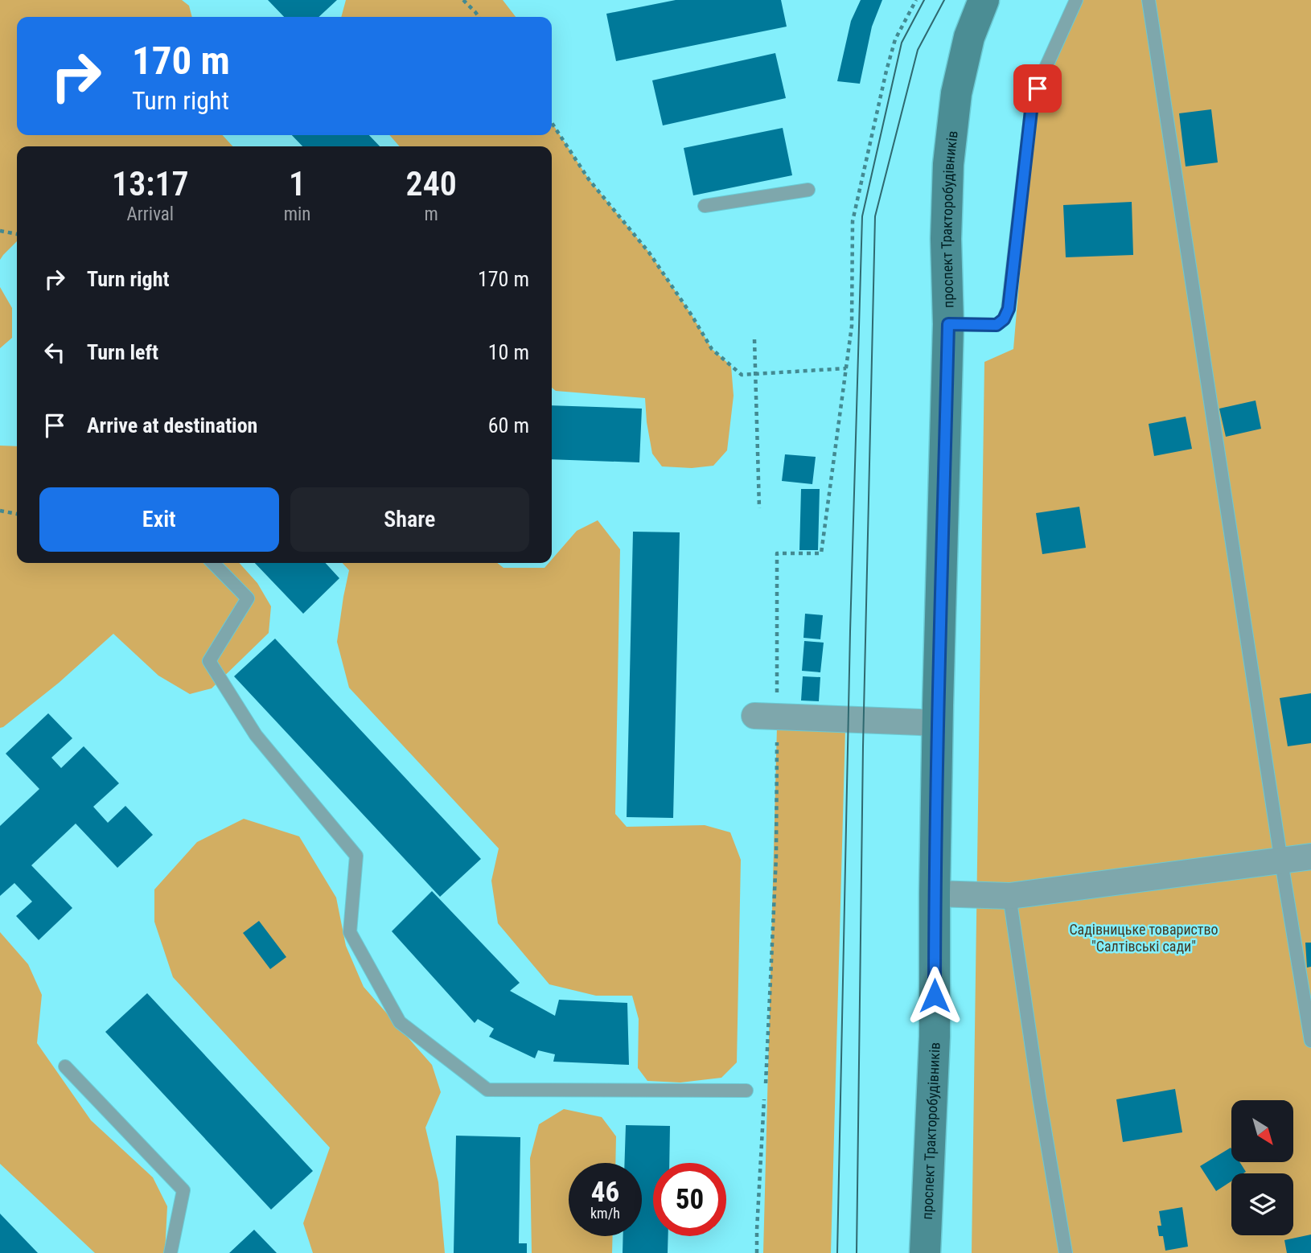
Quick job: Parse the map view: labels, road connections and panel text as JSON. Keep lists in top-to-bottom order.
{
  "streets": {
    "main road": ["проспект Тракторобудівників"]
  },
  "parks": ["Садівницьке товариство \"Салтівські сади\""],
  "north": "bottom right",
  "page": {
    "turn": ["170 m", "Turn right"],
    "eta": [
      "13:17",
      "Arrival",
      "1",
      "min",
      "240",
      "m"
    ],
    "list": [
      {
        "name": "Turn right",
        "value": "170 m"
      },
      {
        "name": "Turn left",
        "value": "10 m"
      },
      {
        "name": "Arrive at destination",
        "value": "60 m"
      }
    ],
    "buttons": ["Exit", "Share"],
    "speed": "46 km/h",
    "limit": "50"
  }
}
